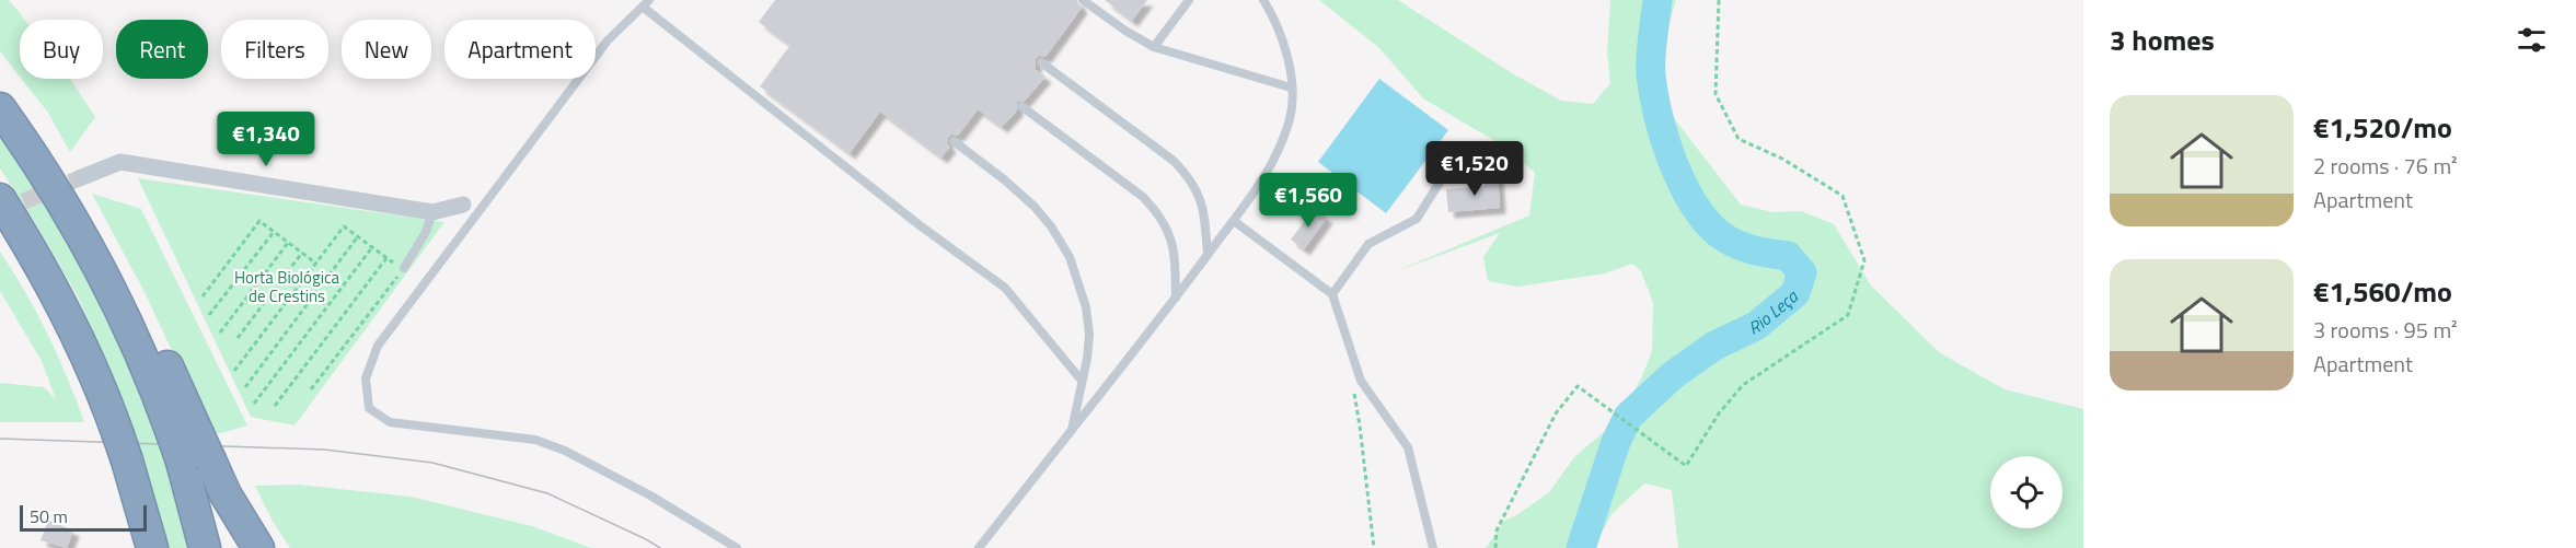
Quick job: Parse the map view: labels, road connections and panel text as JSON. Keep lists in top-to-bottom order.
{
  "water": ["Rio Leça"],
  "parks": ["Horta Biológica de Crestins"],
  "scale_bar": "50 m",
  "page": {
    "heading": "3 homes",
    "chip": [
      "Buy",
      "Rent",
      "Filters",
      "New",
      "Apartment"
    ],
    "list": [
      {
        "name": "€1,520/mo",
        "note": "2 rooms · 76 m² · Apartment"
      },
      {
        "name": "€1,560/mo",
        "note": "3 rooms · 95 m² · Apartment"
      }
    ],
    "price": ["€1,340", "€1,520", "€1,560"],
    "scale": "50 m"
  }
}
